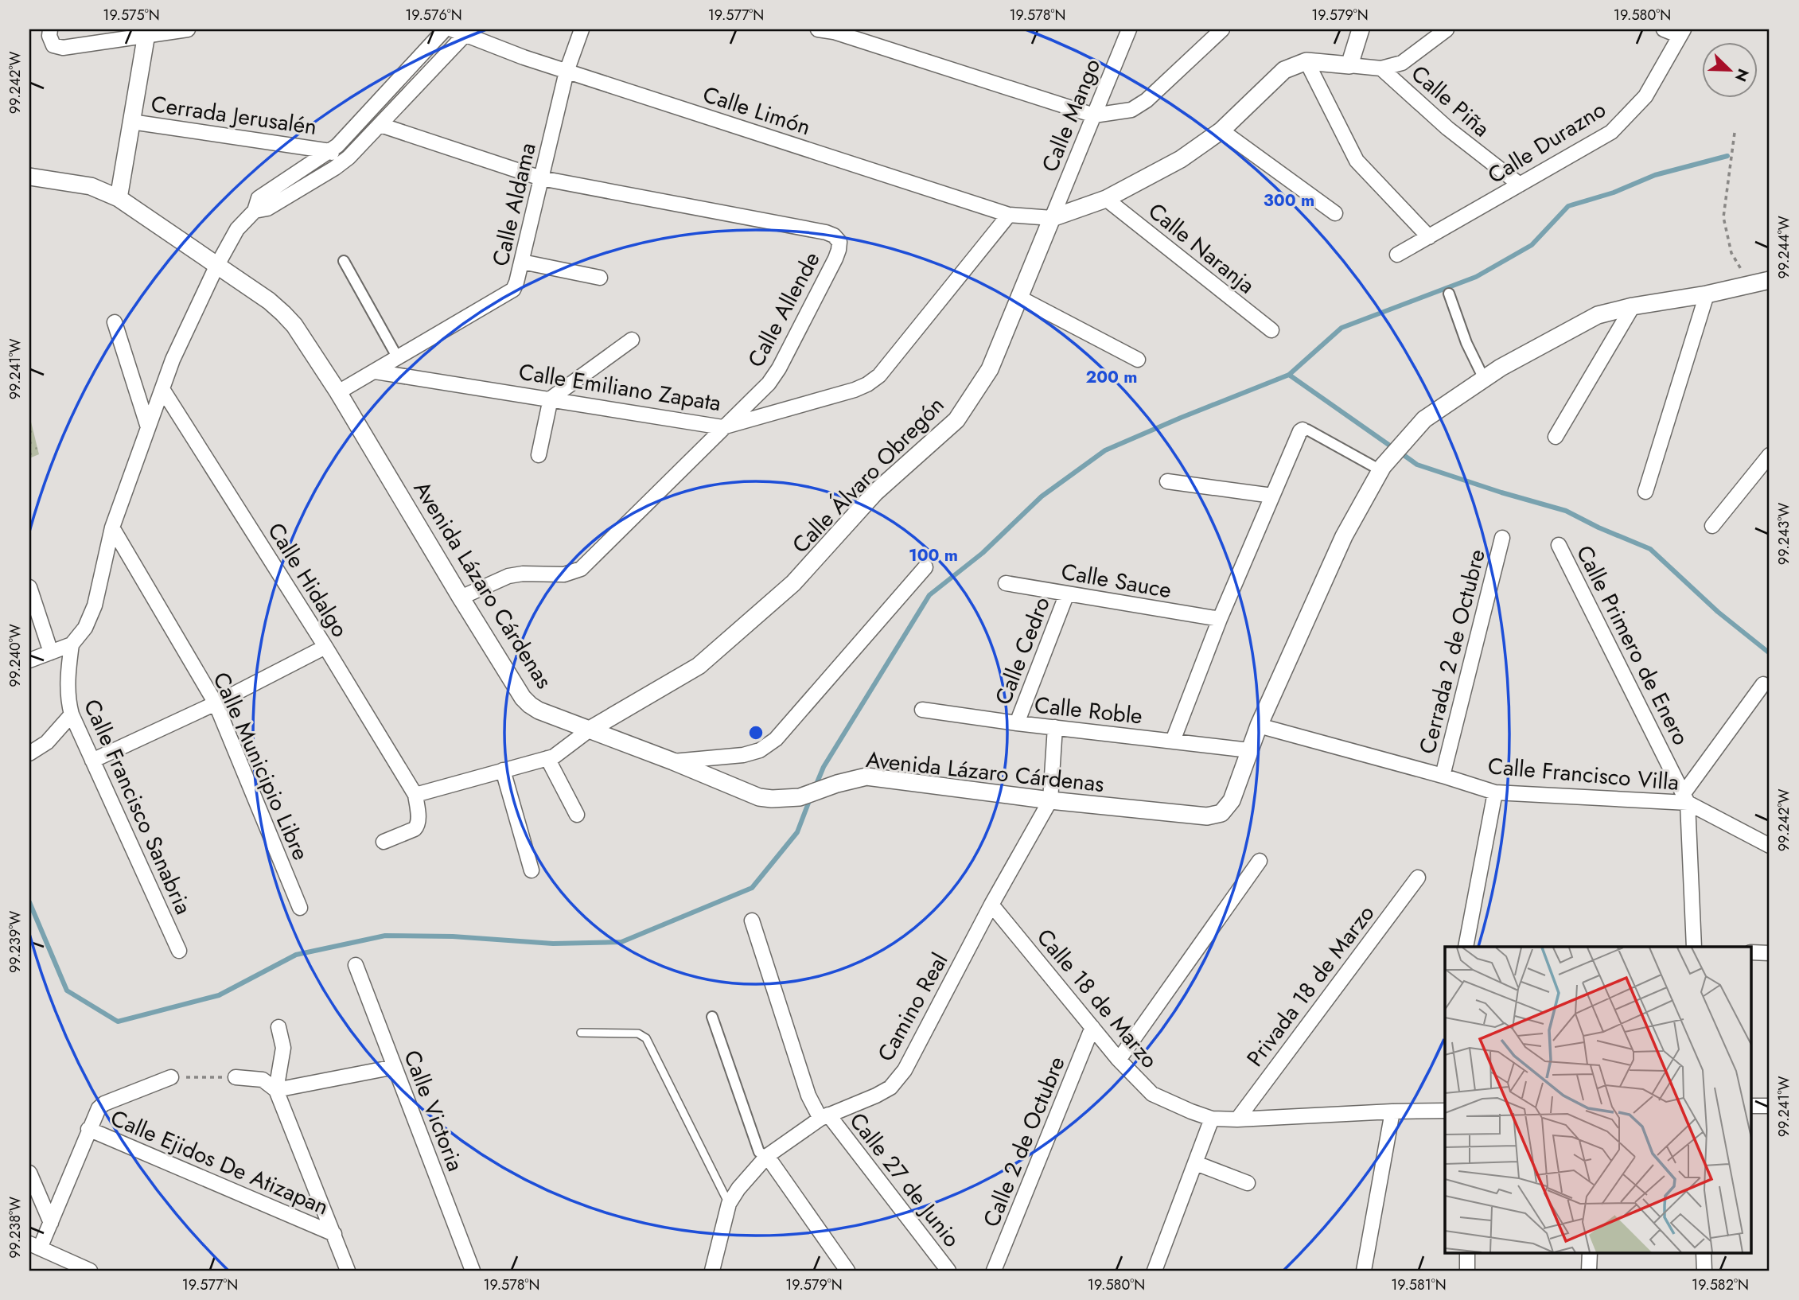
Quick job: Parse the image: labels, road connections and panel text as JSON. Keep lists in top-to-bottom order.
{
  "streets": {
    "street": [
      "Calle Piña",
      "Calle Limón",
      "Cerrada Jerusalén",
      "Calle Mango",
      "Calle Durazno",
      "Calle Aldama",
      "Calle Naranja",
      "Calle Allende",
      "Calle Emiliano Zapata",
      "Calle Álvaro Obregón",
      "Calle Hidalgo",
      "Calle Sauce",
      "Avenida Lázaro Cárdenas",
      "Calle Primero de Enero",
      "Calle Cedro",
      "Cerrada 2 de Octubre",
      "Calle Roble",
      "Calle Municipio Libre",
      "Calle Francisco Villa",
      "Calle Francisco Sanabria",
      "Privada 18 de Marzo",
      "Calle 18 de Marzo",
      "Camino Real",
      "Calle Victoria",
      "Calle 2 de Octubre",
      "Calle Ejidos De Atizapan",
      "Calle 27 de Junio"
    ]
  },
  "crossings": [
    ["Calle Piña", "Calle Durazno"],
    ["Calle Limón", "Calle Mango"],
    ["Calle Limón", "Calle Aldama"],
    ["Calle Limón", "Calle Emiliano Zapata"],
    ["Calle Limón", "Calle Álvaro Obregón"],
    ["Calle Mango", "Calle Álvaro Obregón"],
    ["Calle Aldama", "Calle Allende"],
    ["Calle Aldama", "Calle Emiliano Zapata"],
    ["Calle Aldama", "Avenida Lázaro Cárdenas"],
    ["Calle Allende", "Calle Emiliano Zapata"],
    ["Calle Allende", "Avenida Lázaro Cárdenas"],
    ["Calle Álvaro Obregón", "Calle Hidalgo"],
    ["Calle Álvaro Obregón", "Avenida Lázaro Cárdenas"],
    ["Calle Sauce", "Calle Cedro"],
    ["Avenida Lázaro Cárdenas", "Calle Roble"],
    ["Avenida Lázaro Cárdenas", "Calle Francisco Villa"],
    ["Avenida Lázaro Cárdenas", "Camino Real"],
    ["Calle Primero de Enero", "Calle Francisco Villa"],
    ["Calle Cedro", "Calle Roble"],
    ["Cerrada 2 de Octubre", "Calle Francisco Villa"],
    ["Calle Roble", "Camino Real"],
    ["Privada 18 de Marzo", "Calle 18 de Marzo"],
    ["Calle 18 de Marzo", "Camino Real"],
    ["Calle 18 de Marzo", "Calle 2 de Octubre"],
    ["Camino Real", "Calle 27 de Junio"]
  ],
  "north": "bottom right",
  "coordinates": [
    "19.575°N",
    "19.576°N",
    "19.577°N",
    "19.578°N",
    "19.579°N",
    "19.580°N",
    "99.242°W",
    "99.244°W",
    "99.241°W",
    "99.243°W",
    "99.240°W",
    "99.239°W",
    "99.238°W",
    "19.581°N",
    "19.582°N"
  ],
  "rings": ["300 m", "200 m", "100 m"]
}
